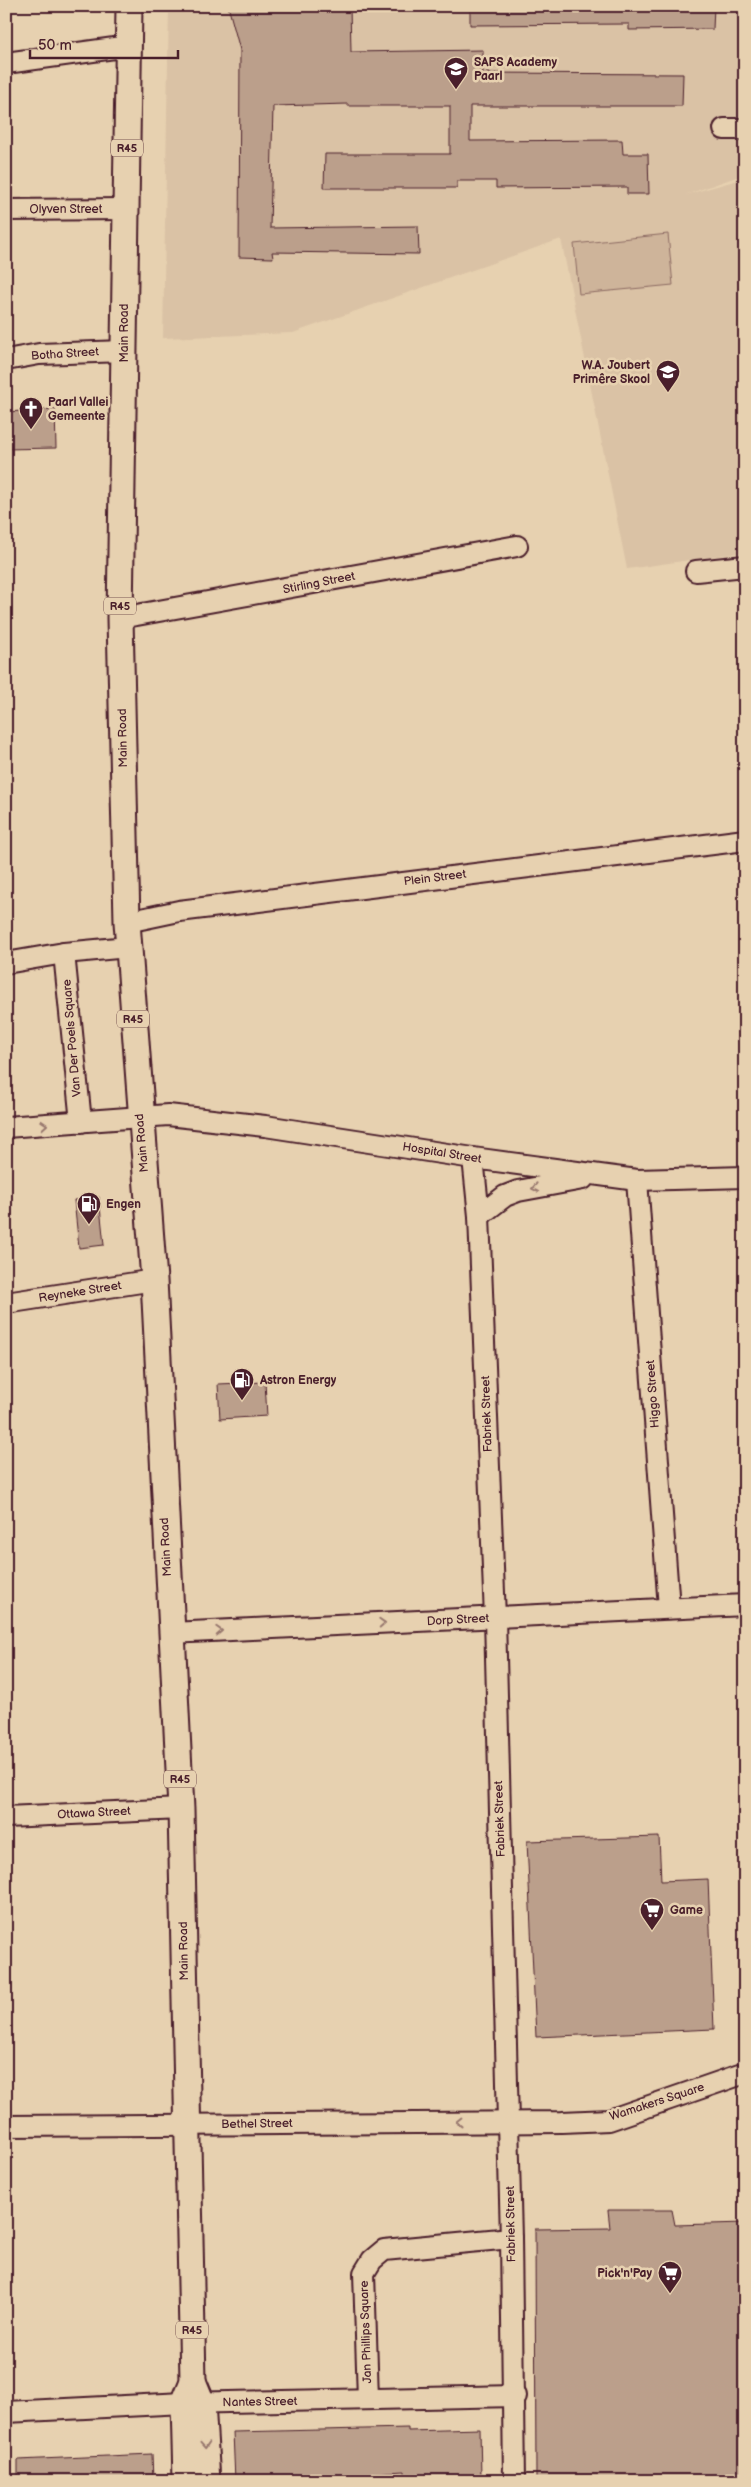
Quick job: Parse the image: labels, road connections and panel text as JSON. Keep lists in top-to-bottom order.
{
  "streets": {
    "main road": ["R45", "Main Road"],
    "street": [
      "Olyven Street",
      "Botha Street",
      "Stirling Street",
      "Plein Street",
      "Van Der Poels Square",
      "Hospital Street",
      "Reyneke Street",
      "Higgo Street",
      "Fabriek Street",
      "Dorp Street",
      "Ottawa Street",
      "Wamakers Square",
      "Bethel Street",
      "Jan Phillips Square",
      "Nantes Street"
    ]
  },
  "crossings": [
    ["R45", "Main Road"],
    ["R45", "Nantes Street"],
    ["Olyven Street", "Main Road"],
    ["Main Road", "Botha Street"],
    ["Main Road", "Stirling Street"],
    ["Main Road", "Plein Street"],
    ["Main Road", "Hospital Street"],
    ["Main Road", "Reyneke Street"],
    ["Main Road", "Dorp Street"],
    ["Main Road", "Ottawa Street"],
    ["Main Road", "Bethel Street"],
    ["Main Road", "Nantes Street"],
    ["Plein Street", "Van Der Poels Square"],
    ["Hospital Street", "Higgo Street"],
    ["Hospital Street", "Fabriek Street"],
    ["Higgo Street", "Dorp Street"],
    ["Fabriek Street", "Dorp Street"],
    ["Fabriek Street", "Wamakers Square"],
    ["Fabriek Street", "Bethel Street"],
    ["Fabriek Street", "Jan Phillips Square"],
    ["Fabriek Street", "Nantes Street"],
    ["Wamakers Square", "Bethel Street"],
    ["Jan Phillips Square", "Nantes Street"]
  ],
  "one_way": ["Dorp Street", "Bethel Street"],
  "places": {
    "school or university": ["SAPS Academy Paarl", "W.A. Joubert Primêre Skool"],
    "church": ["Paarl Vallei Gemeente"],
    "fuel station": ["Engen", "Astron Energy"],
    "supermarket": ["Game", "Pick'n'Pay"]
  },
  "scale_bar": "50 m"
}
